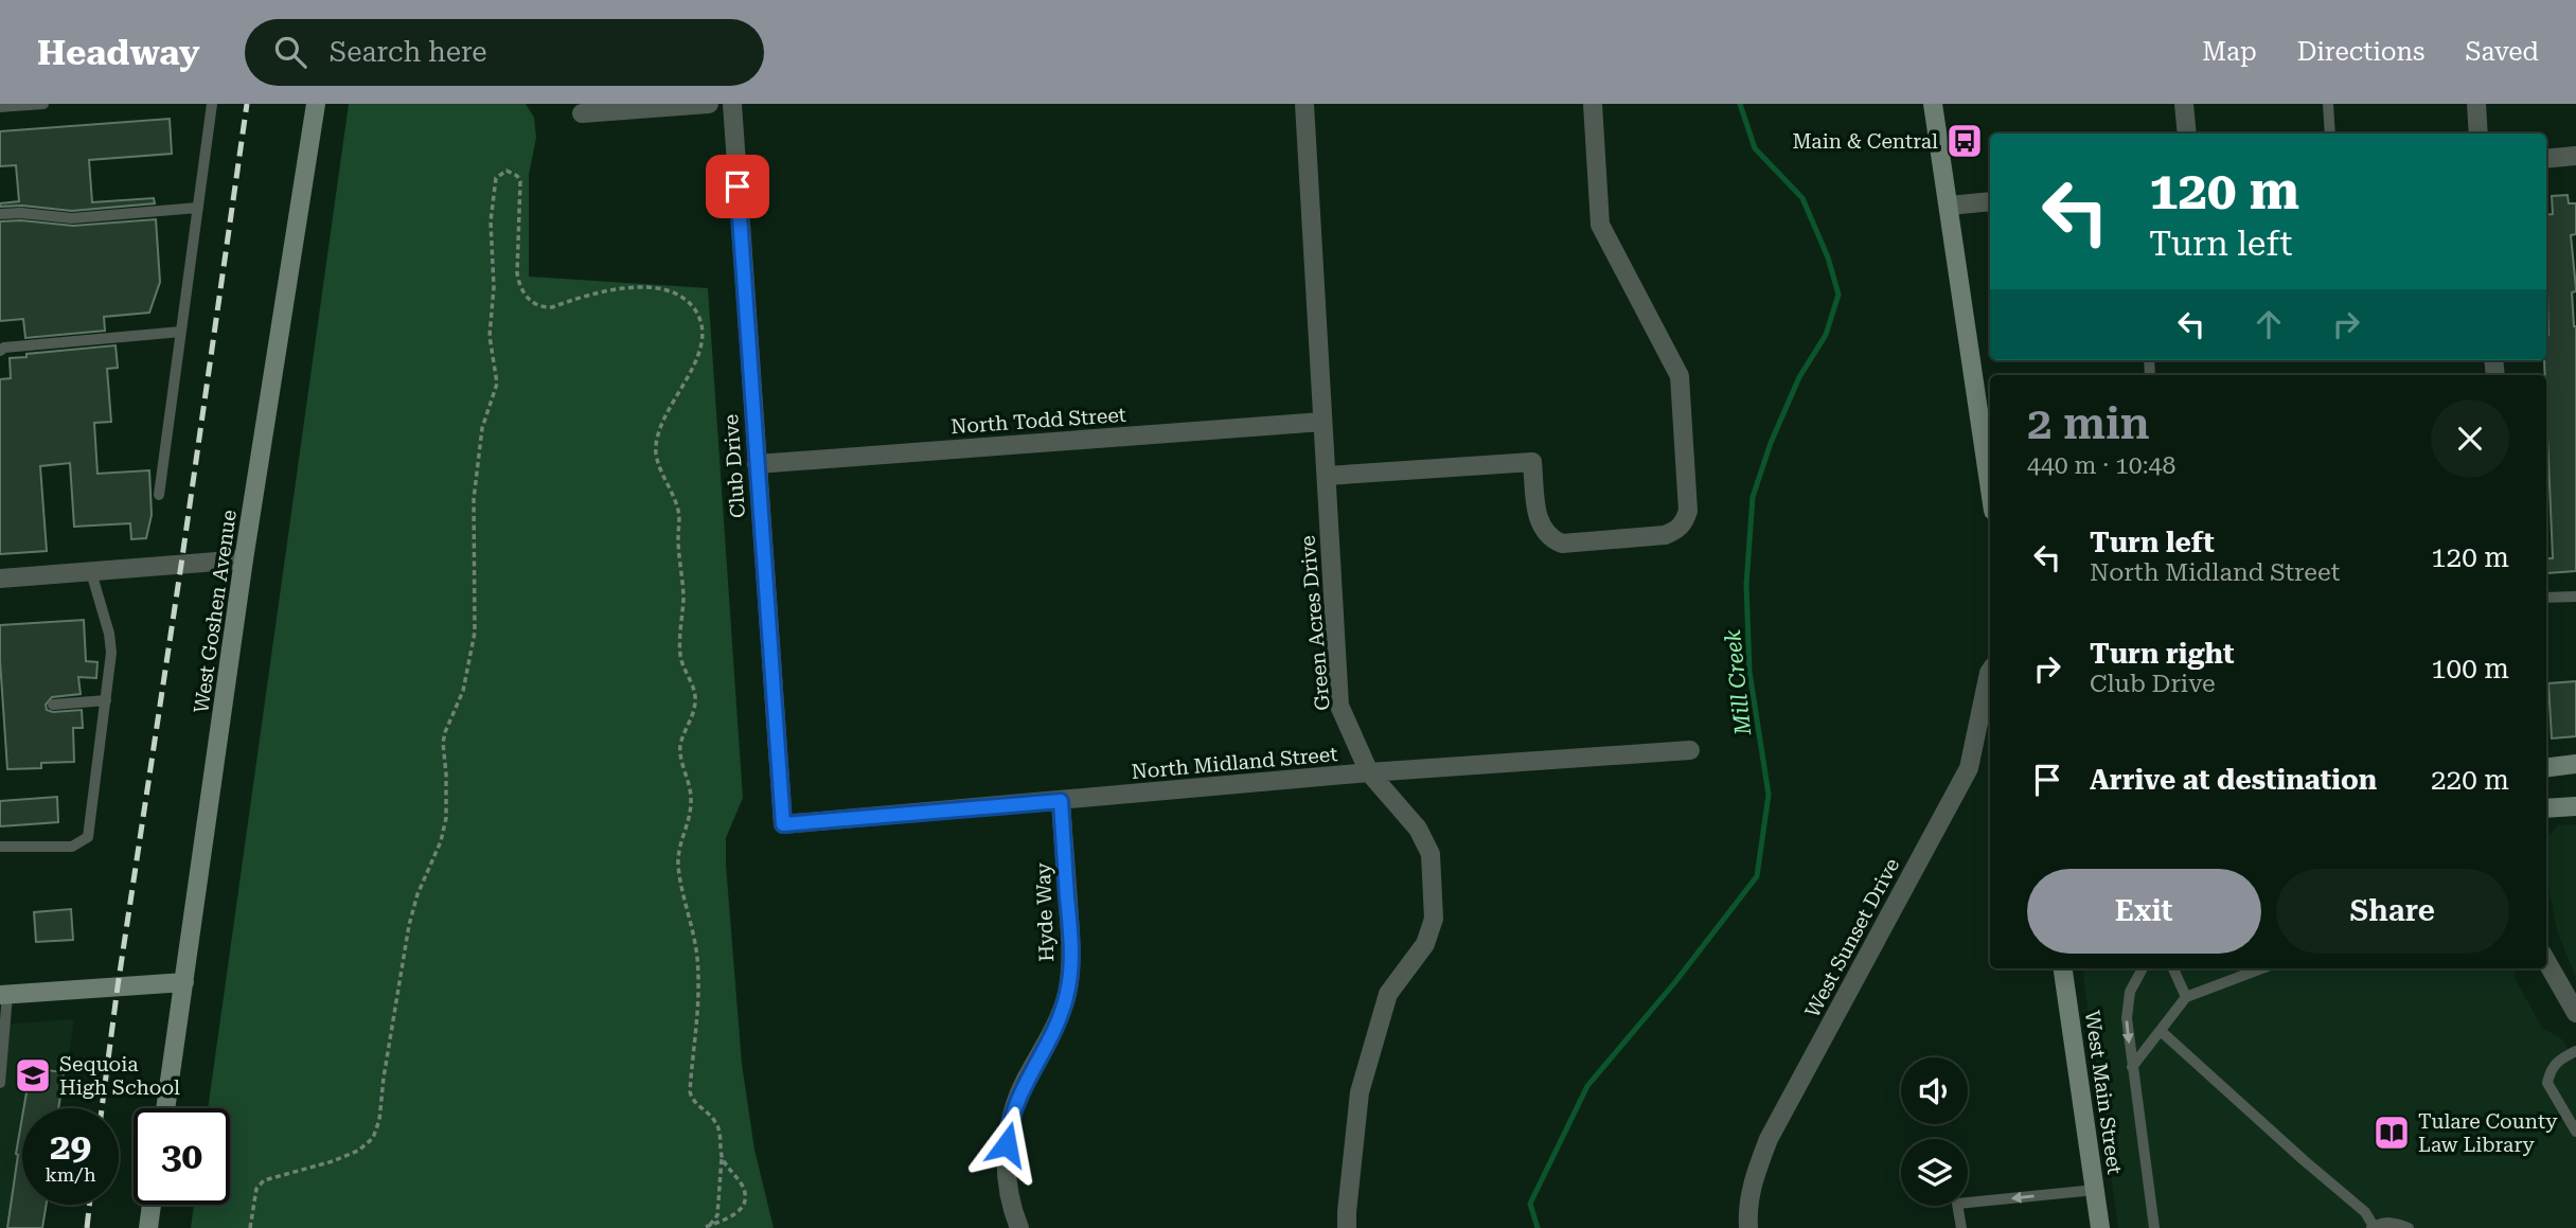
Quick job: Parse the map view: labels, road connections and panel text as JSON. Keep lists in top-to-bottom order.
{
  "streets": {
    "main road": ["West Goshen Avenue", "West Main Street"],
    "street": [
      "North Todd Street",
      "Club Drive",
      "Green Acres Drive",
      "North Midland Street",
      "Hyde Way",
      "West Sunset Drive"
    ]
  },
  "crossings": [
    ["North Todd Street", "Club Drive"],
    ["North Todd Street", "Green Acres Drive"],
    ["Club Drive", "North Midland Street"],
    ["Green Acres Drive", "North Midland Street"],
    ["North Midland Street", "Hyde Way"]
  ],
  "water": ["Mill Creek"],
  "places": {
    "bus stop": ["Main & Central"],
    "school or university": ["Sequoia High School"],
    "library": ["Tulare County Law Library"]
  },
  "page": {
    "header": "Headway",
    "search": "Search here",
    "nav": ["Map", "Directions", "Saved"],
    "turn": ["120 m", "Turn left"],
    "heading": ["2 min", "440 m · 10:48"],
    "list": [
      {
        "name": "Turn left",
        "note": "North Midland Street",
        "value": "120 m"
      },
      {
        "name": "Turn right",
        "note": "Club Drive",
        "value": "100 m"
      },
      {
        "name": "Arrive at destination",
        "value": "220 m"
      }
    ],
    "buttons": ["Exit", "Share"],
    "speed": "29 km/h",
    "limit": "30"
  }
}
